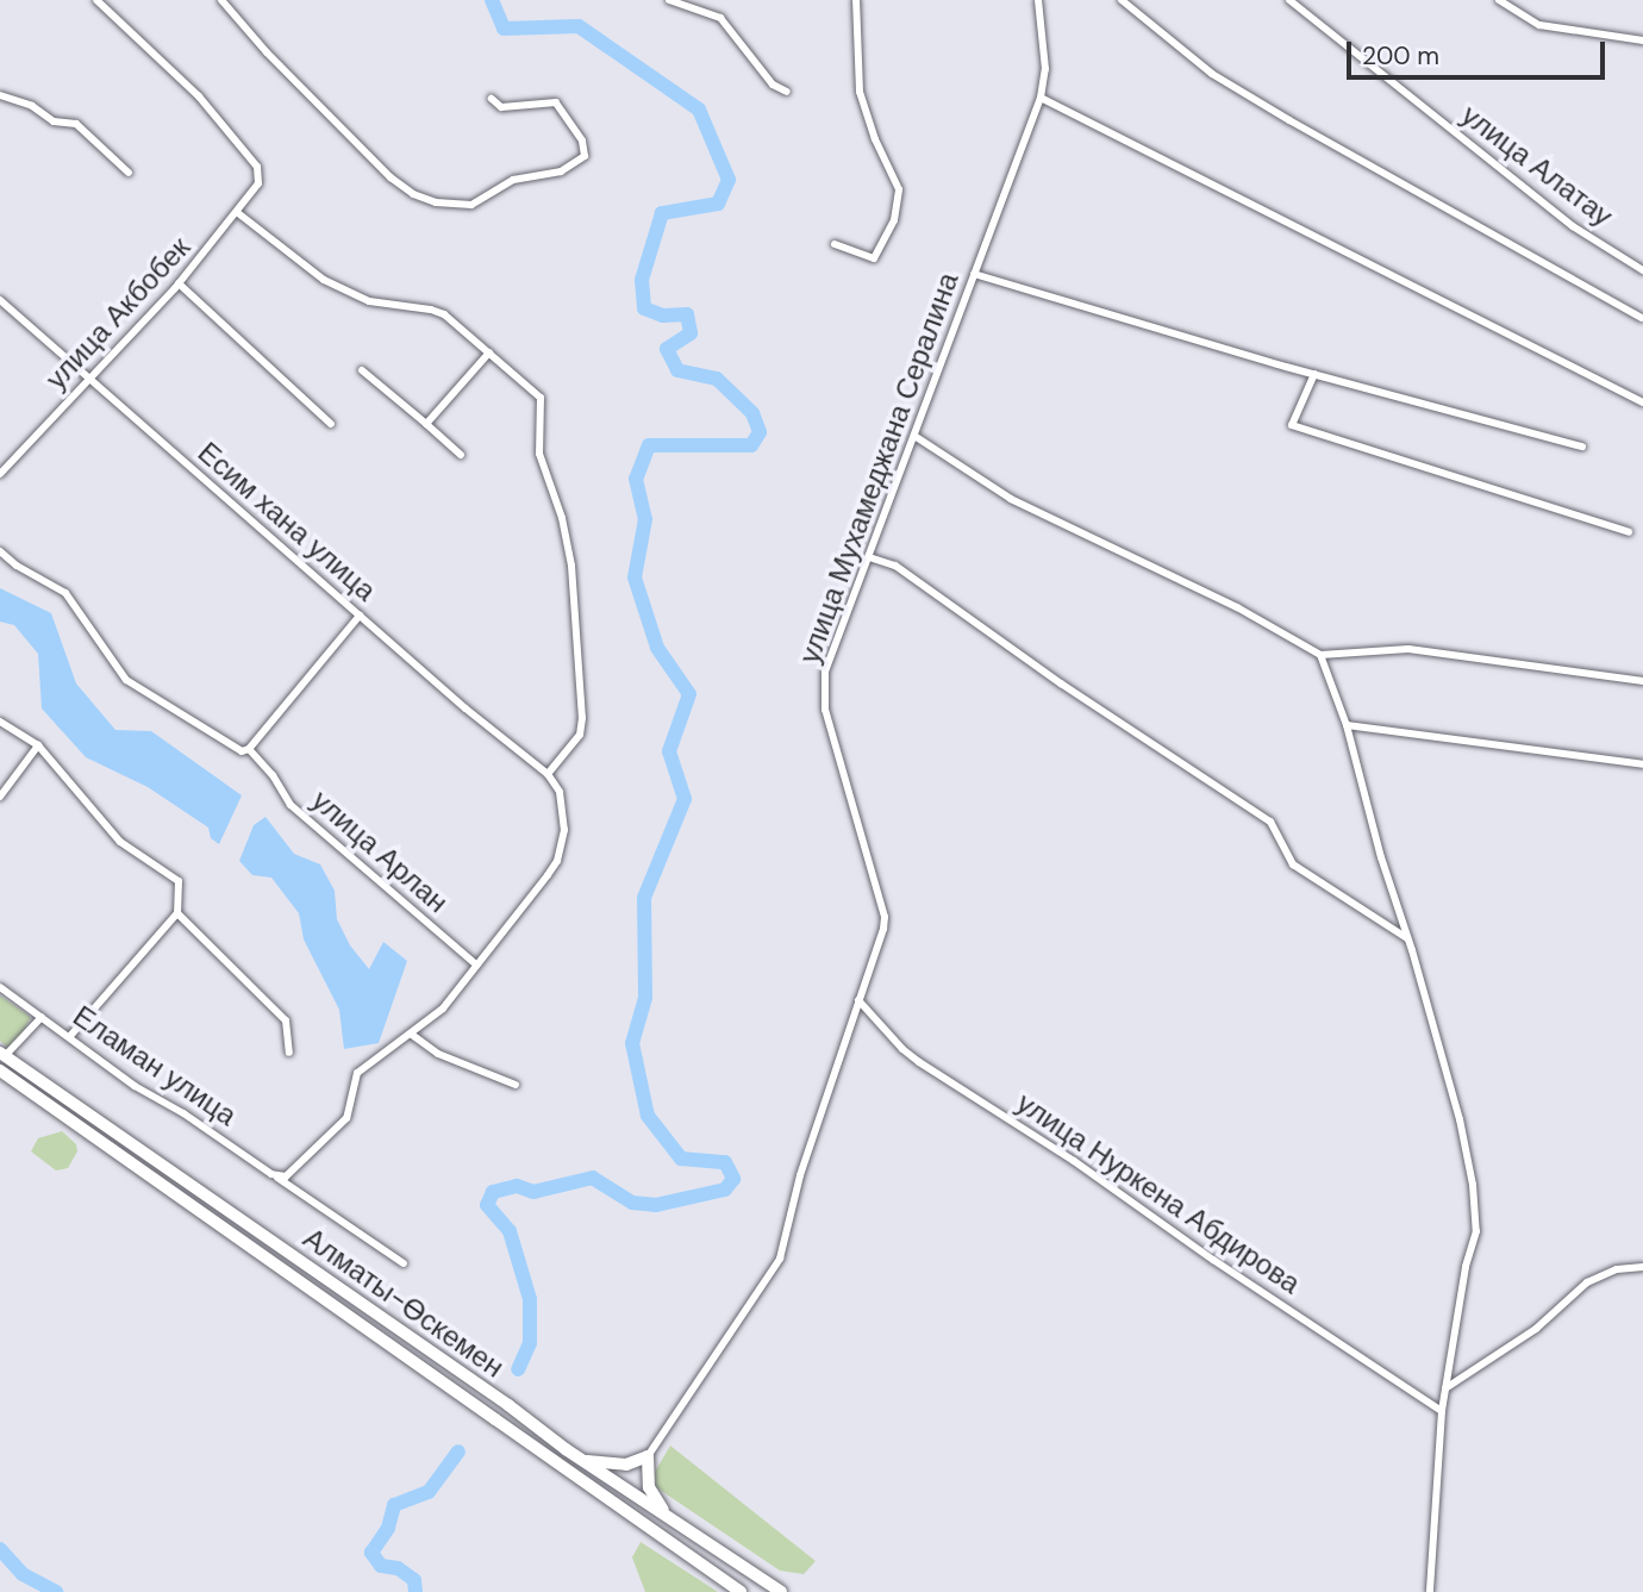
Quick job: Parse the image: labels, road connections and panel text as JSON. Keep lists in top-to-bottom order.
{
  "streets": {
    "highway": ["Алматы-Өскемен"],
    "street": [
      "улица Алатау",
      "улица Акбобек",
      "улица Мухамеджана Сералина",
      "Есим хана улица",
      "улица Арлан",
      "Еламан улица",
      "улица Нуркена Абдирова"
    ]
  },
  "crossings": [
    ["улица Акбобек", "Есим хана улица"],
    ["улица Мухамеджана Сералина", "улица Нуркена Абдирова"]
  ],
  "scale_bar": "200 m"
}
